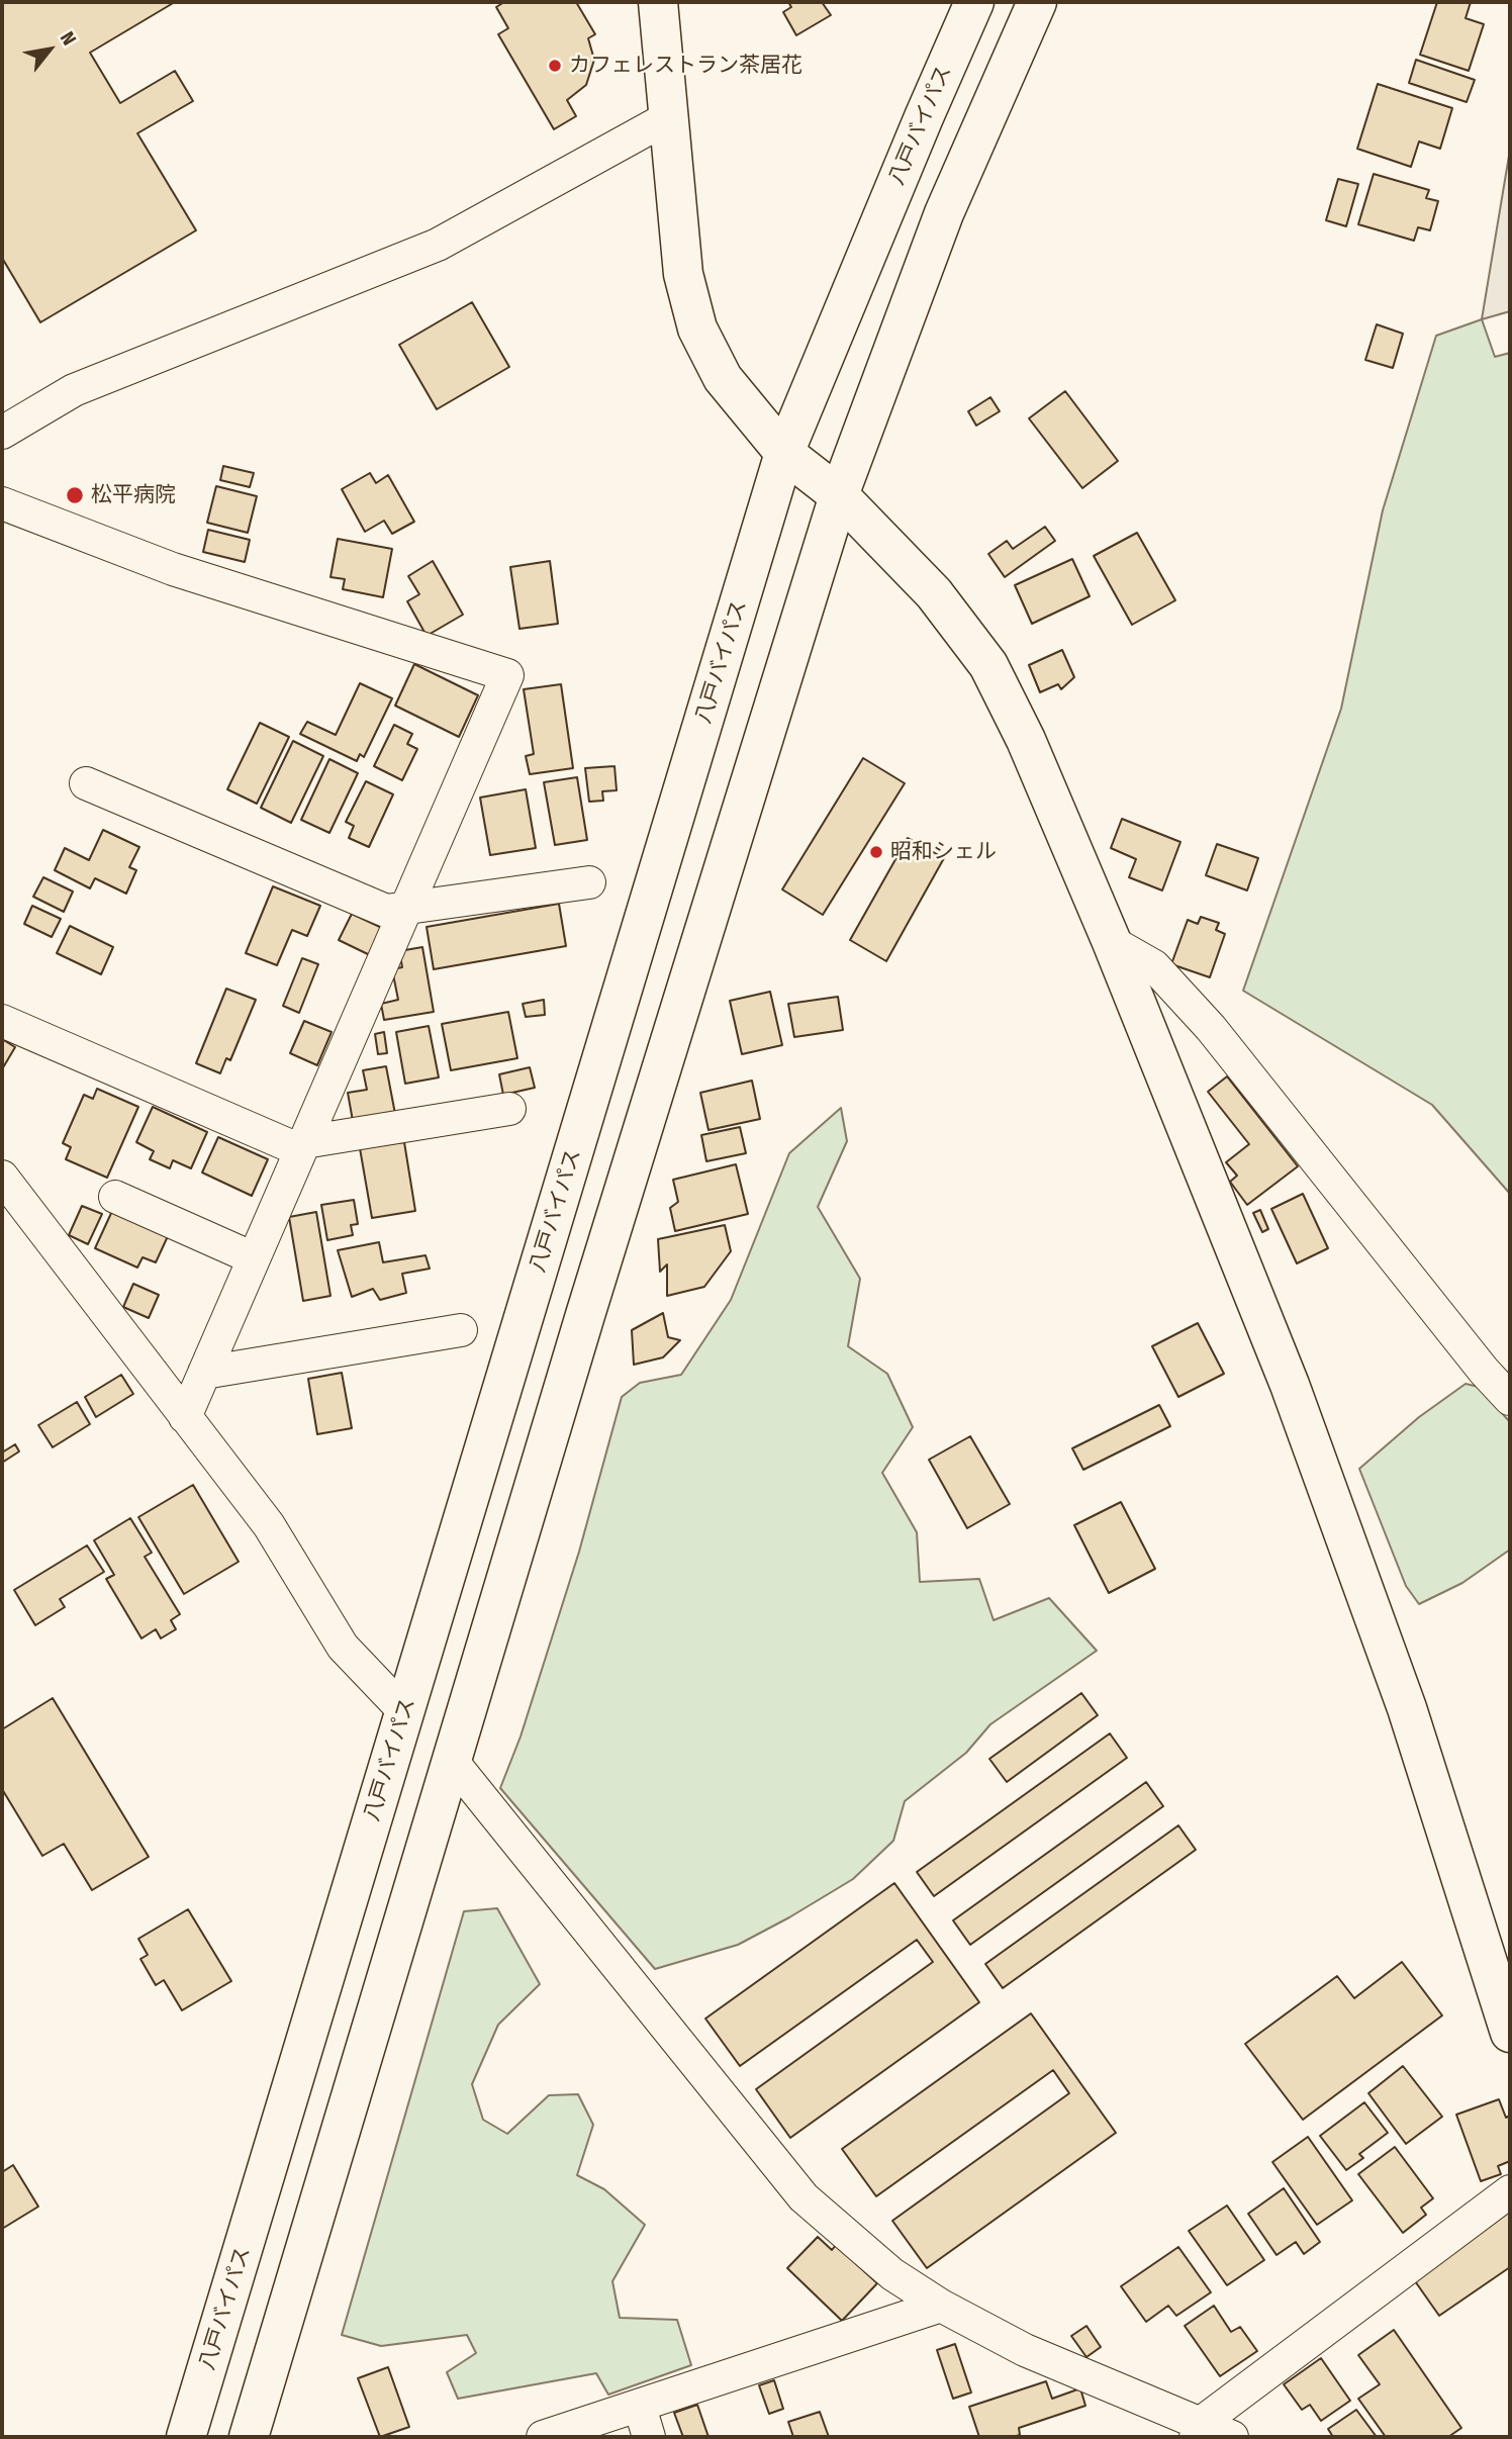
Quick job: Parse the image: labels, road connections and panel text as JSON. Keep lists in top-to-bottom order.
{
  "streets": {
    "main road": ["八戸バイパス"]
  },
  "places": ["カフェレストラン茶居花", "松平病院", "昭和シェル"],
  "north": "top right"
}
